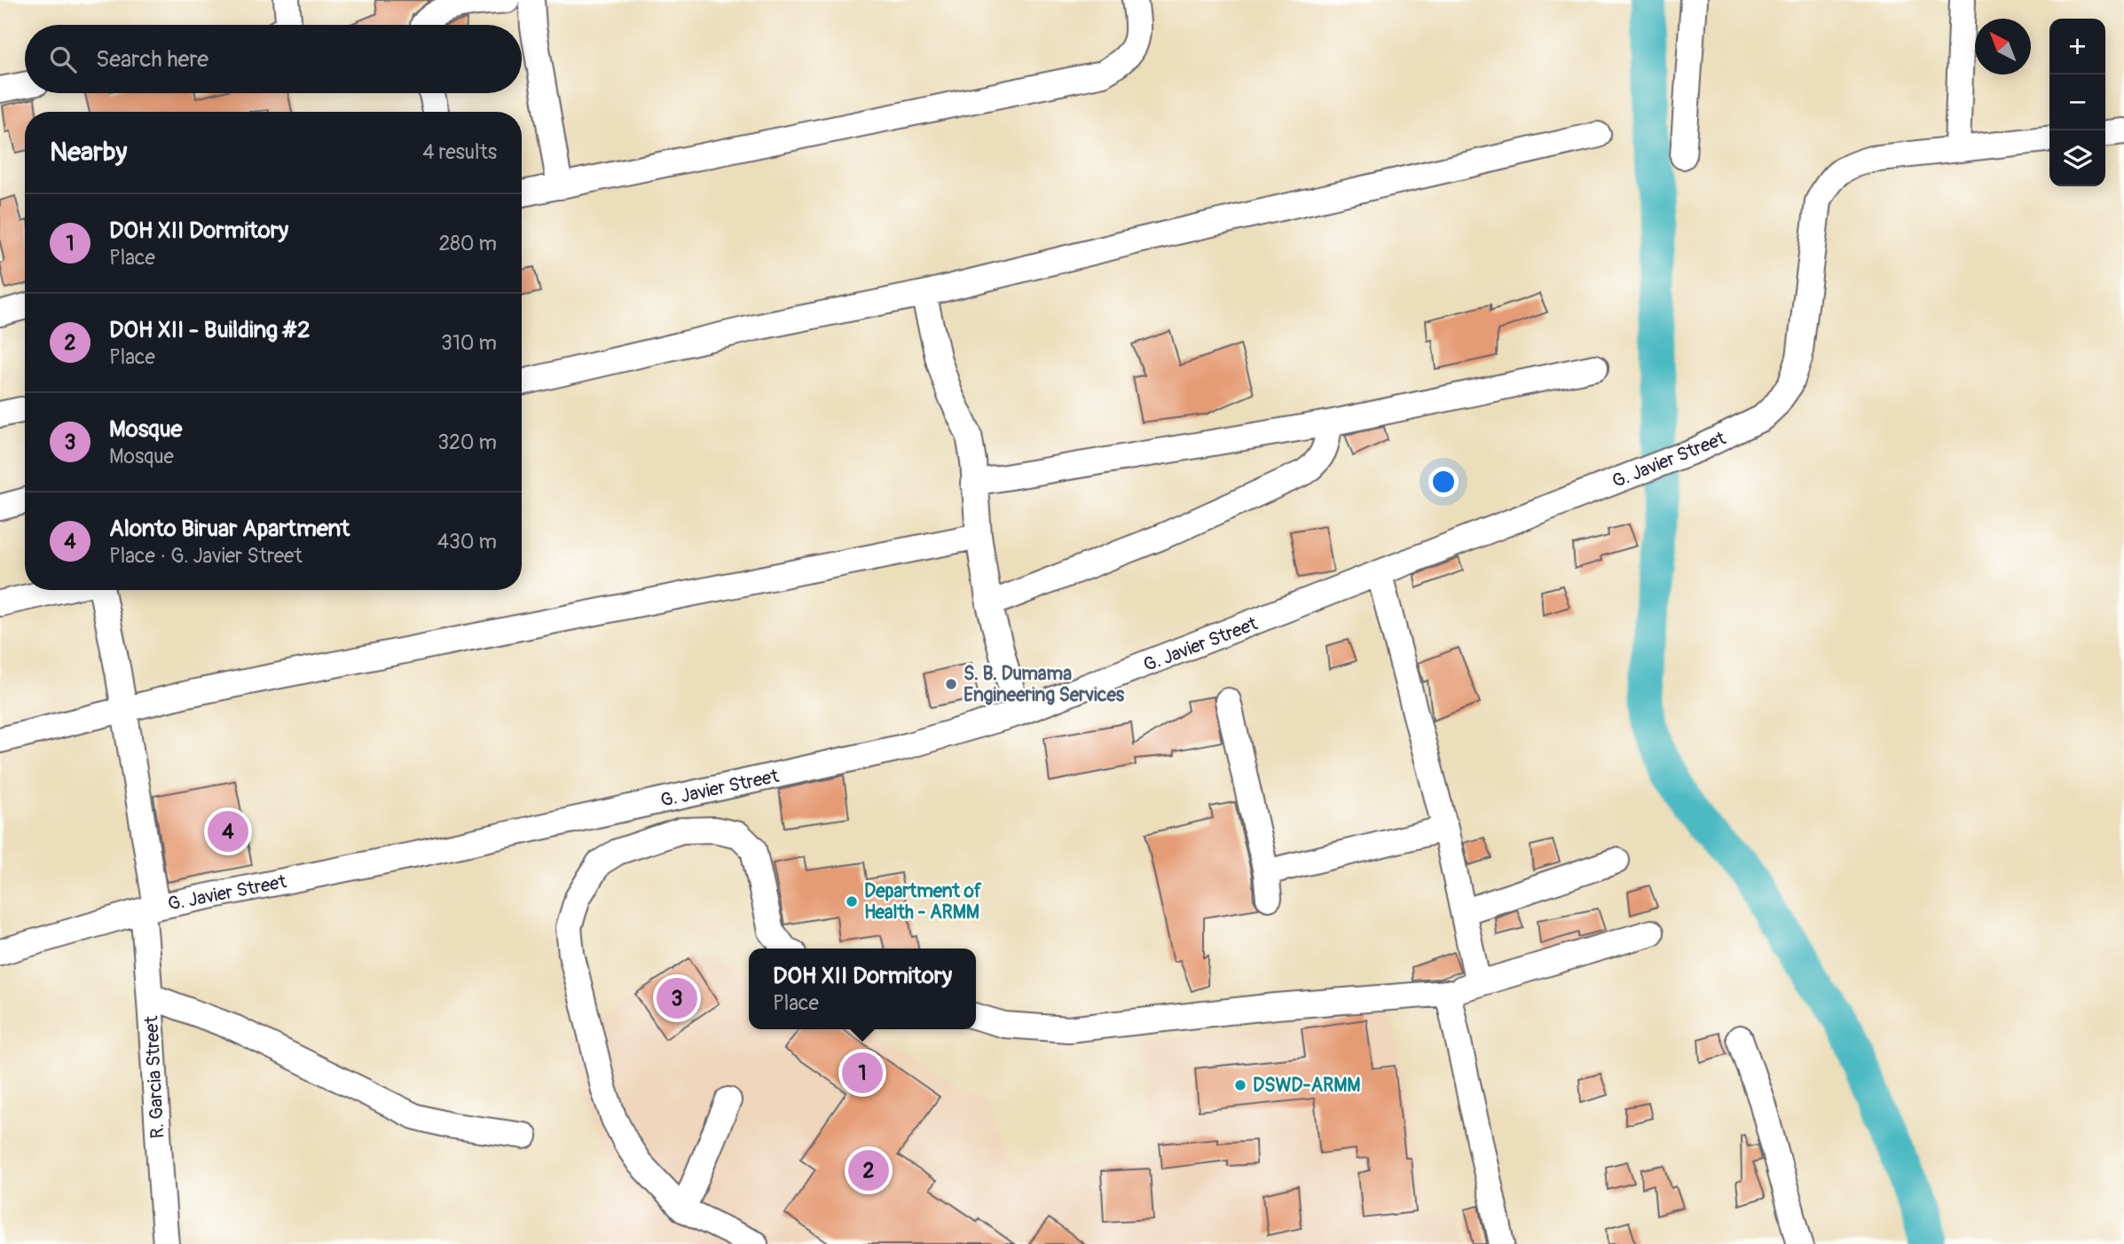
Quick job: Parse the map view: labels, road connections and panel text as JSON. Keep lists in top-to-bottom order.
{
  "streets": {
    "street": ["G. Javier Street", "R. Garcia Street"]
  },
  "crossings": [
    ["G. Javier Street", "R. Garcia Street"]
  ],
  "places": ["S. B. Dumama Engineering Services", "Department of Health - ARMM", "DSWD-ARMM"],
  "north": "top left",
  "page": {
    "map_buttons": ["+", "−"],
    "search": "Search here",
    "heading": ["Nearby", "4 results"],
    "list": [
      {
        "mark": "1",
        "name": "DOH XII Dormitory",
        "note": "Place",
        "value": "280 m"
      },
      {
        "mark": "2",
        "name": "DOH XII - Building #2",
        "note": "Place",
        "value": "310 m"
      },
      {
        "mark": "3",
        "name": "Mosque",
        "note": "Mosque",
        "value": "320 m"
      },
      {
        "mark": "4",
        "name": "Alonto Biruar Apartment",
        "note": "Place · G. Javier Street",
        "value": "430 m"
      }
    ],
    "pins": [
      "4",
      "3",
      "1",
      "2"
    ],
    "popup": ["DOH XII Dormitory", "Place"]
  }
}
